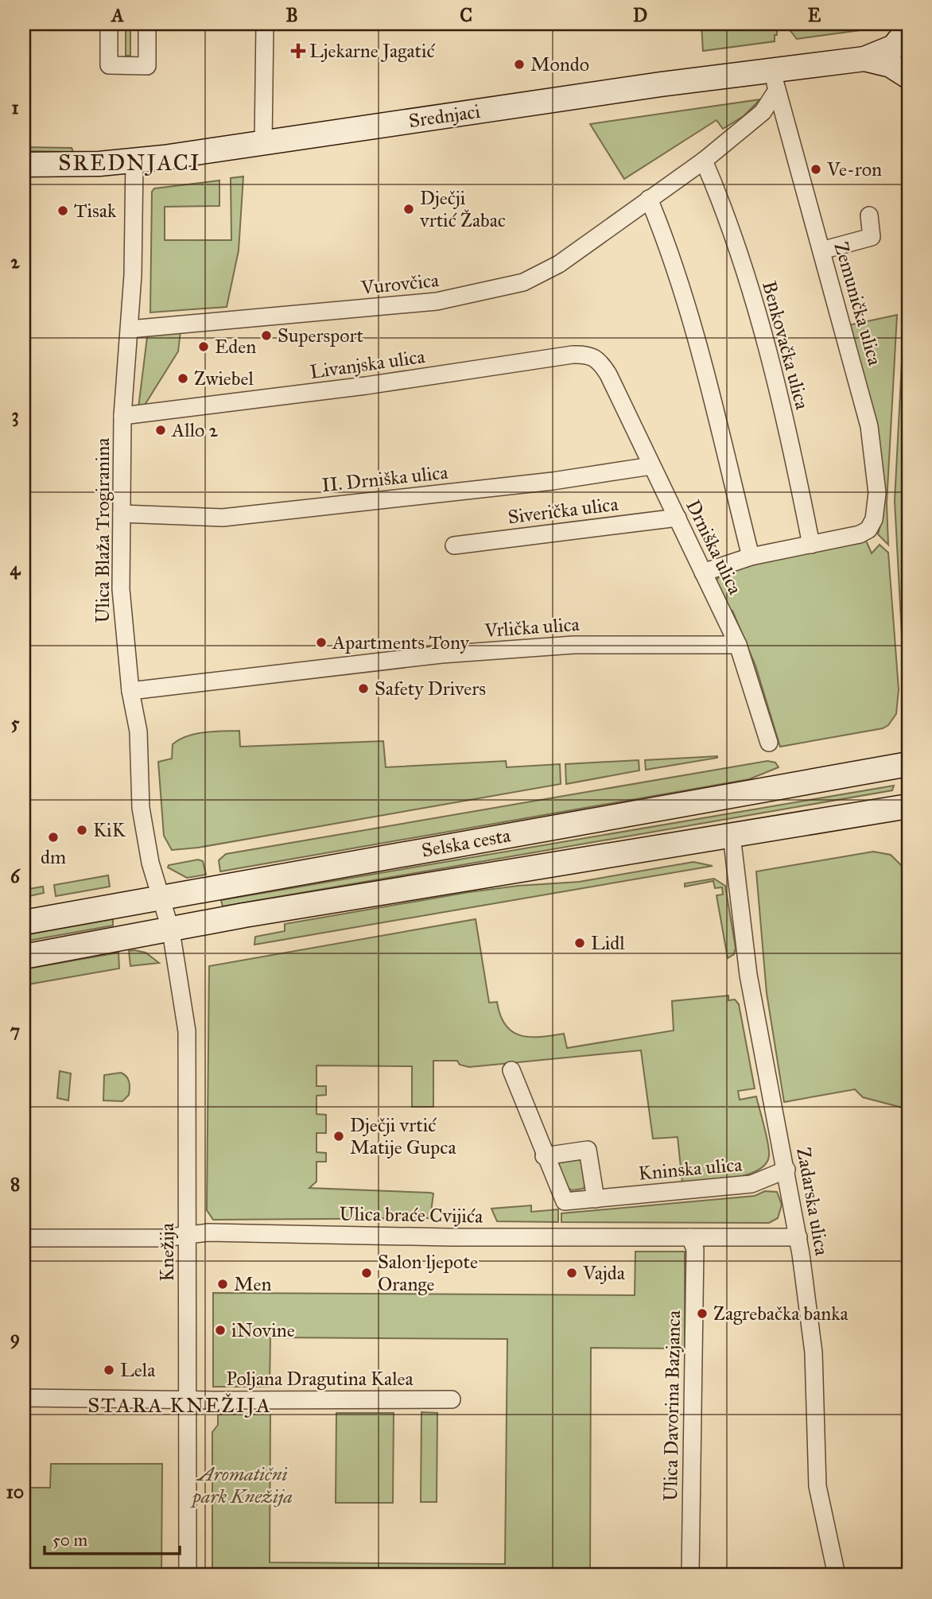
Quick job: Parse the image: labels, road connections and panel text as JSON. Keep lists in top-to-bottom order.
{
  "streets": {
    "main road": ["Srednjaci", "Selska cesta"],
    "street": [
      "Vurovčica",
      "Zemunička ulica",
      "Benkovačka ulica",
      "Livanjska ulica",
      "II. Drniška ulica",
      "Siverička ulica",
      "Ulica Blaža Trogiranina",
      "Drniška ulica",
      "Vrlička ulica",
      "Kninska ulica",
      "Zadarska ulica",
      "Ulica braće Cvijića",
      "Knežija",
      "Poljana Dragutina Kalea",
      "Ulica Davorina Bazjanca"
    ]
  },
  "crossings": [
    ["Srednjaci", "Vurovčica"],
    ["Srednjaci", "Zemunička ulica"],
    ["Srednjaci", "Ulica Blaža Trogiranina"],
    ["Vurovčica", "Zemunička ulica"],
    ["Vurovčica", "Benkovačka ulica"],
    ["Vurovčica", "Ulica Blaža Trogiranina"],
    ["Zemunička ulica", "Benkovačka ulica"],
    ["Livanjska ulica", "Ulica Blaža Trogiranina"],
    ["Livanjska ulica", "Drniška ulica"],
    ["II. Drniška ulica", "Ulica Blaža Trogiranina"],
    ["II. Drniška ulica", "Drniška ulica"],
    ["Siverička ulica", "Drniška ulica"],
    ["Ulica Blaža Trogiranina", "Vrlička ulica"],
    ["Ulica Blaža Trogiranina", "Selska cesta"],
    ["Ulica Blaža Trogiranina", "Knežija"],
    ["Drniška ulica", "Vrlička ulica"],
    ["Selska cesta", "Zadarska ulica"],
    ["Selska cesta", "Knežija"],
    ["Kninska ulica", "Zadarska ulica"],
    ["Zadarska ulica", "Ulica braće Cvijića"],
    ["Ulica braće Cvijića", "Knežija"],
    ["Ulica braće Cvijića", "Ulica Davorina Bazjanca"],
    ["Knežija", "Poljana Dragutina Kalea"]
  ],
  "districts": ["SREDNJACI", "STARA KNEŽIJA"],
  "parks": ["Aromatični park Knežija"],
  "places": {
    "health": ["Ljekarne Jagatić"],
    "other": [
      "Mondo",
      "Ve-ron",
      "Dječji vrtić Žabac",
      "Tisak",
      "Supersport",
      "Eden",
      "Zwiebel",
      "Allo 2",
      "Apartments Tony",
      "Safety Drivers",
      "KiK",
      "dm",
      "Lidl",
      "Dječji vrtić Matije Gupca",
      "Salon ljepote Orange",
      "Vajda",
      "Men",
      "Zagrebačka banka",
      "iNovine",
      "Lela"
    ]
  },
  "scale_bar": "50 m",
  "grid": {
    "columns": [
      "A",
      "B",
      "C",
      "D",
      "E"
    ],
    "rows": [
      "1",
      "2",
      "3",
      "4",
      "5",
      "6",
      "7",
      "8",
      "9",
      "10"
    ]
  }
}
